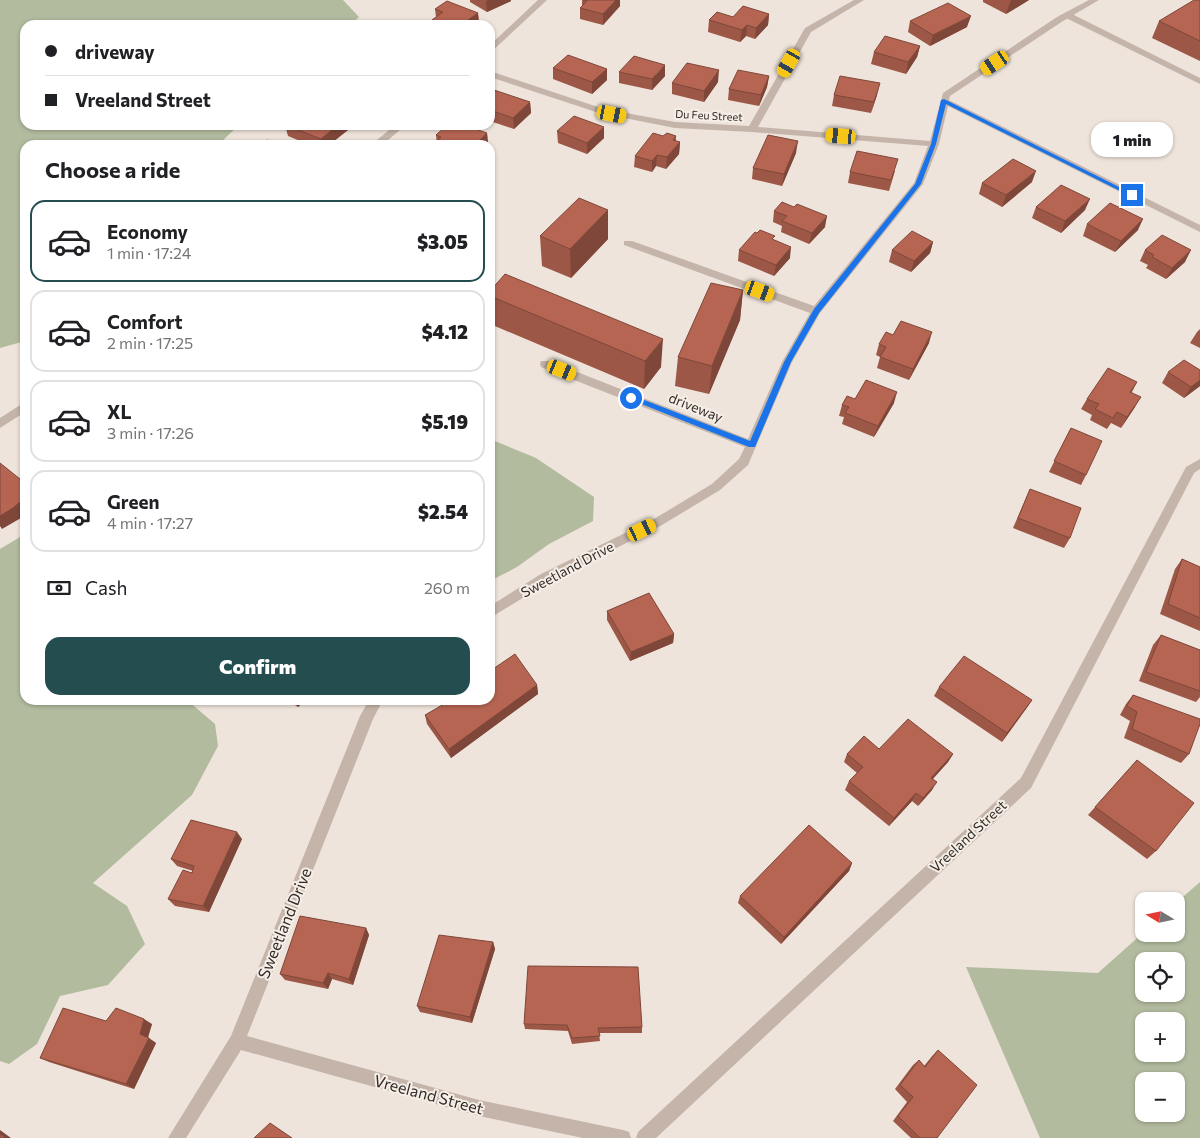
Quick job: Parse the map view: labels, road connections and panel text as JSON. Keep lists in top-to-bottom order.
{
  "streets": {
    "street": [
      "Du Feu Street",
      "driveway",
      "Sweetland Drive",
      "Vreeland Street"
    ]
  },
  "crossings": [
    ["Du Feu Street", "Sweetland Drive"],
    ["driveway", "Sweetland Drive"],
    ["Sweetland Drive", "Vreeland Street"]
  ],
  "north": "left",
  "page": {
    "banner": ["driveway", "Vreeland Street"],
    "bubble": "1 min",
    "heading": "Choose a ride",
    "list": [
      {
        "name": "Economy",
        "note": "1 min · 17:24",
        "value": "$3.05"
      },
      {
        "name": "Comfort",
        "note": "2 min · 17:25",
        "value": "$4.12"
      },
      {
        "name": "XL",
        "note": "3 min · 17:26",
        "value": "$5.19"
      },
      {
        "name": "Green",
        "note": "4 min · 17:27",
        "value": "$2.54"
      }
    ],
    "pay": ["Cash", "260 m"],
    "buttons": "Confirm",
    "map_buttons": ["+", "−"]
  }
}
